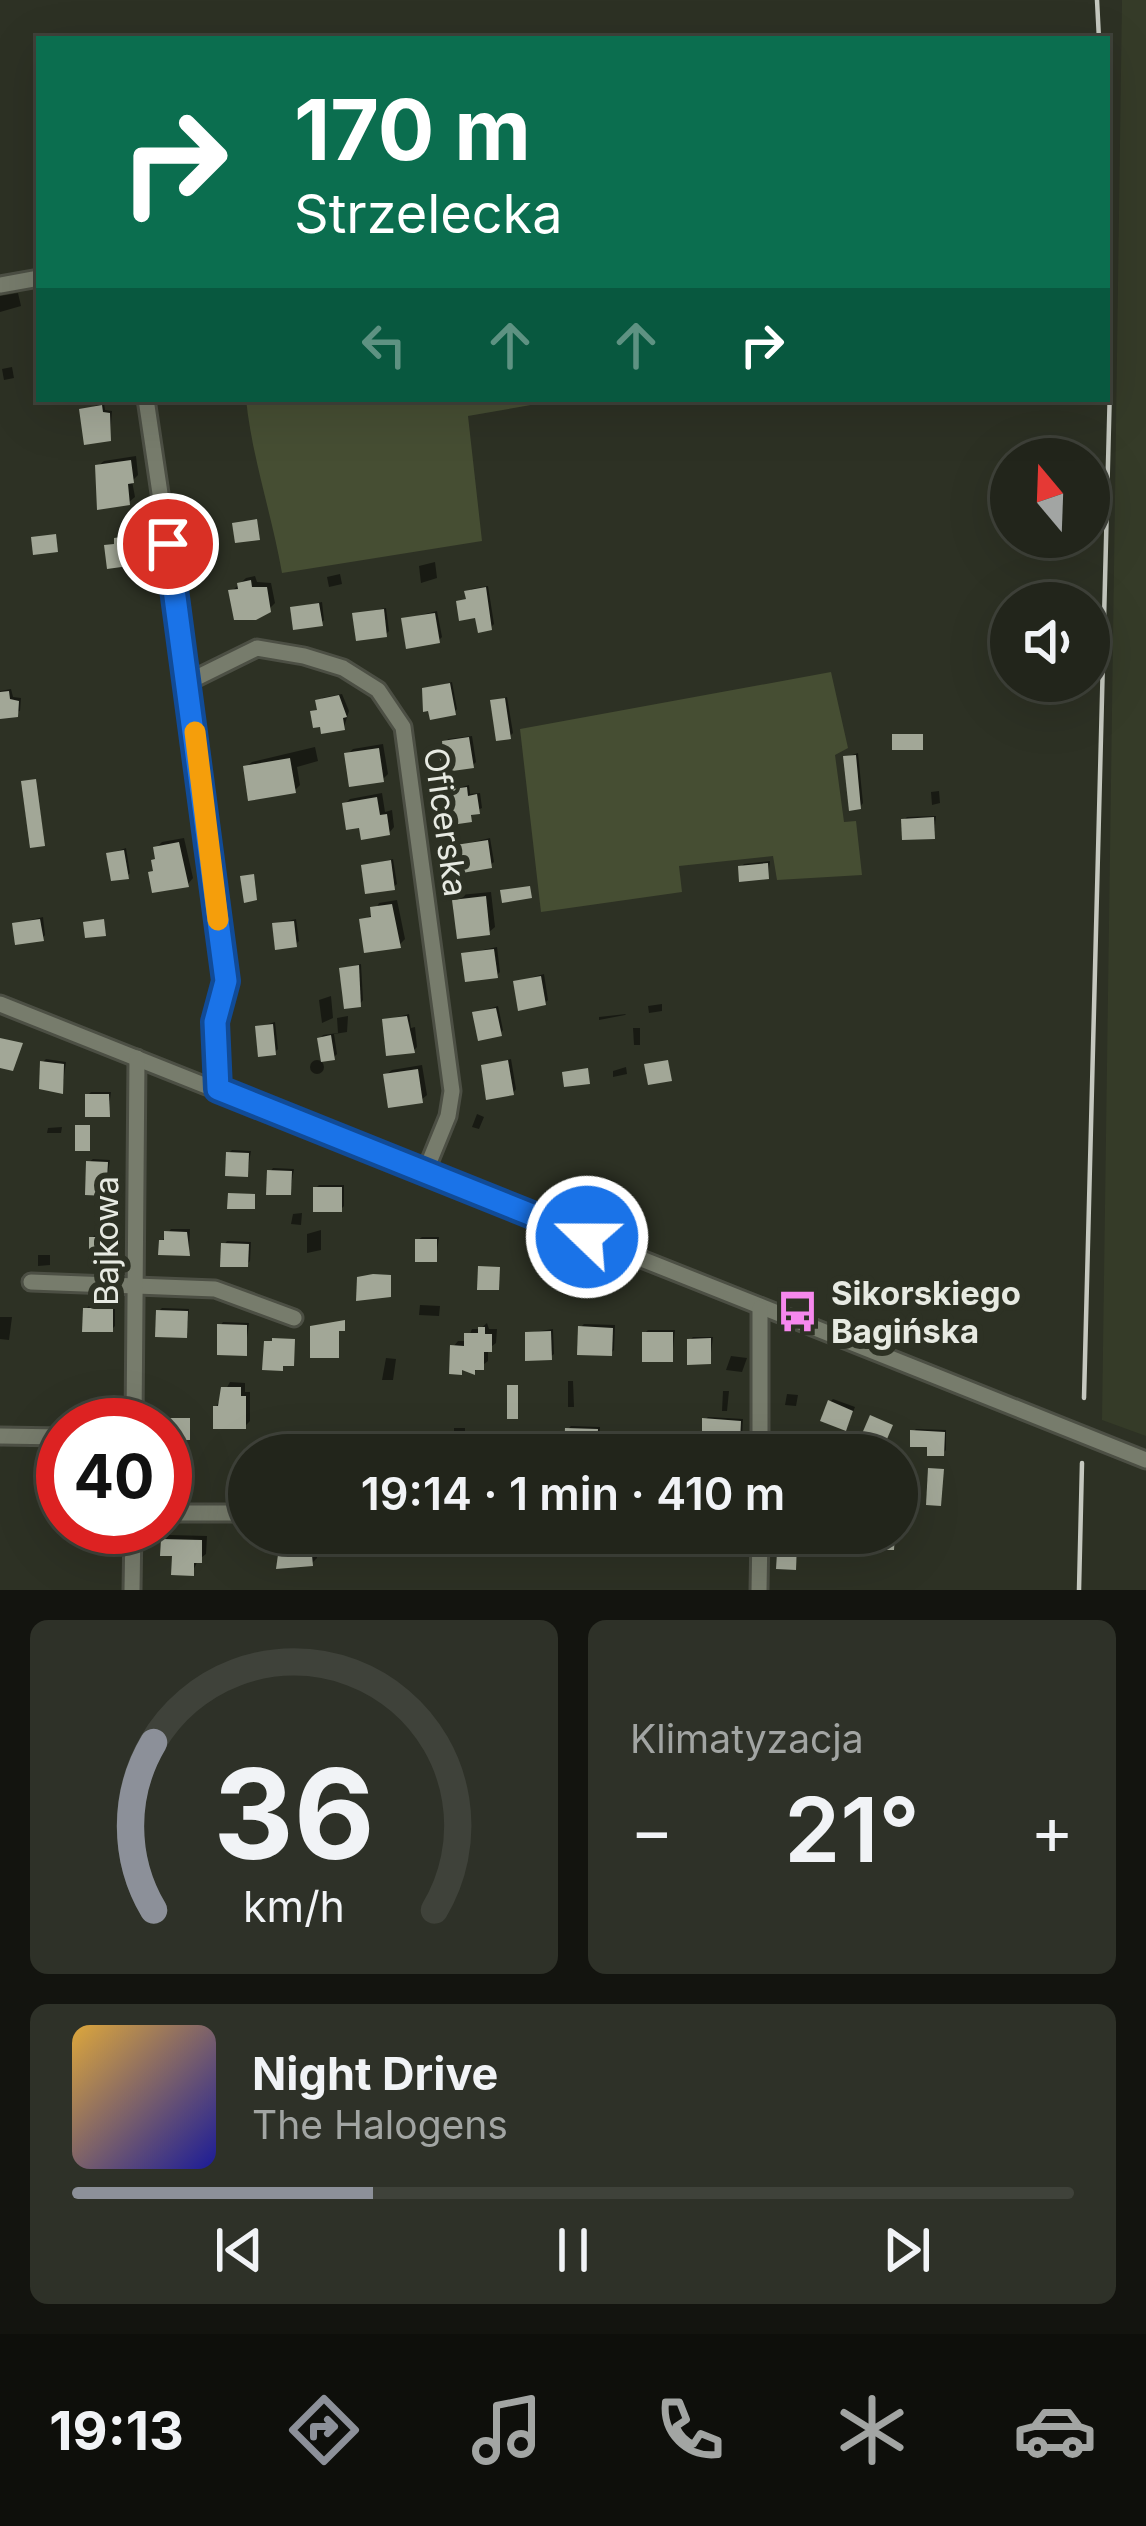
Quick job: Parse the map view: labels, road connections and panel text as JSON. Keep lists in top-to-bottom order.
{
  "streets": {
    "street": ["Oficerska", "Bajkowa"]
  },
  "places": {
    "bus stop": ["Sikorskiego Bagińska"]
  },
  "north": "top",
  "page": {
    "turn": ["170 m", "Strzelecka"],
    "limit": "40",
    "trip": "19:14 · 1 min · 410 m",
    "tile": "Klimatyzacja",
    "heat": ["−", "21°", "+"],
    "song": ["Night Drive", "The Halogens"],
    "tabs": "19:13",
    "gauge": ["36", "km/h"]
  }
}
